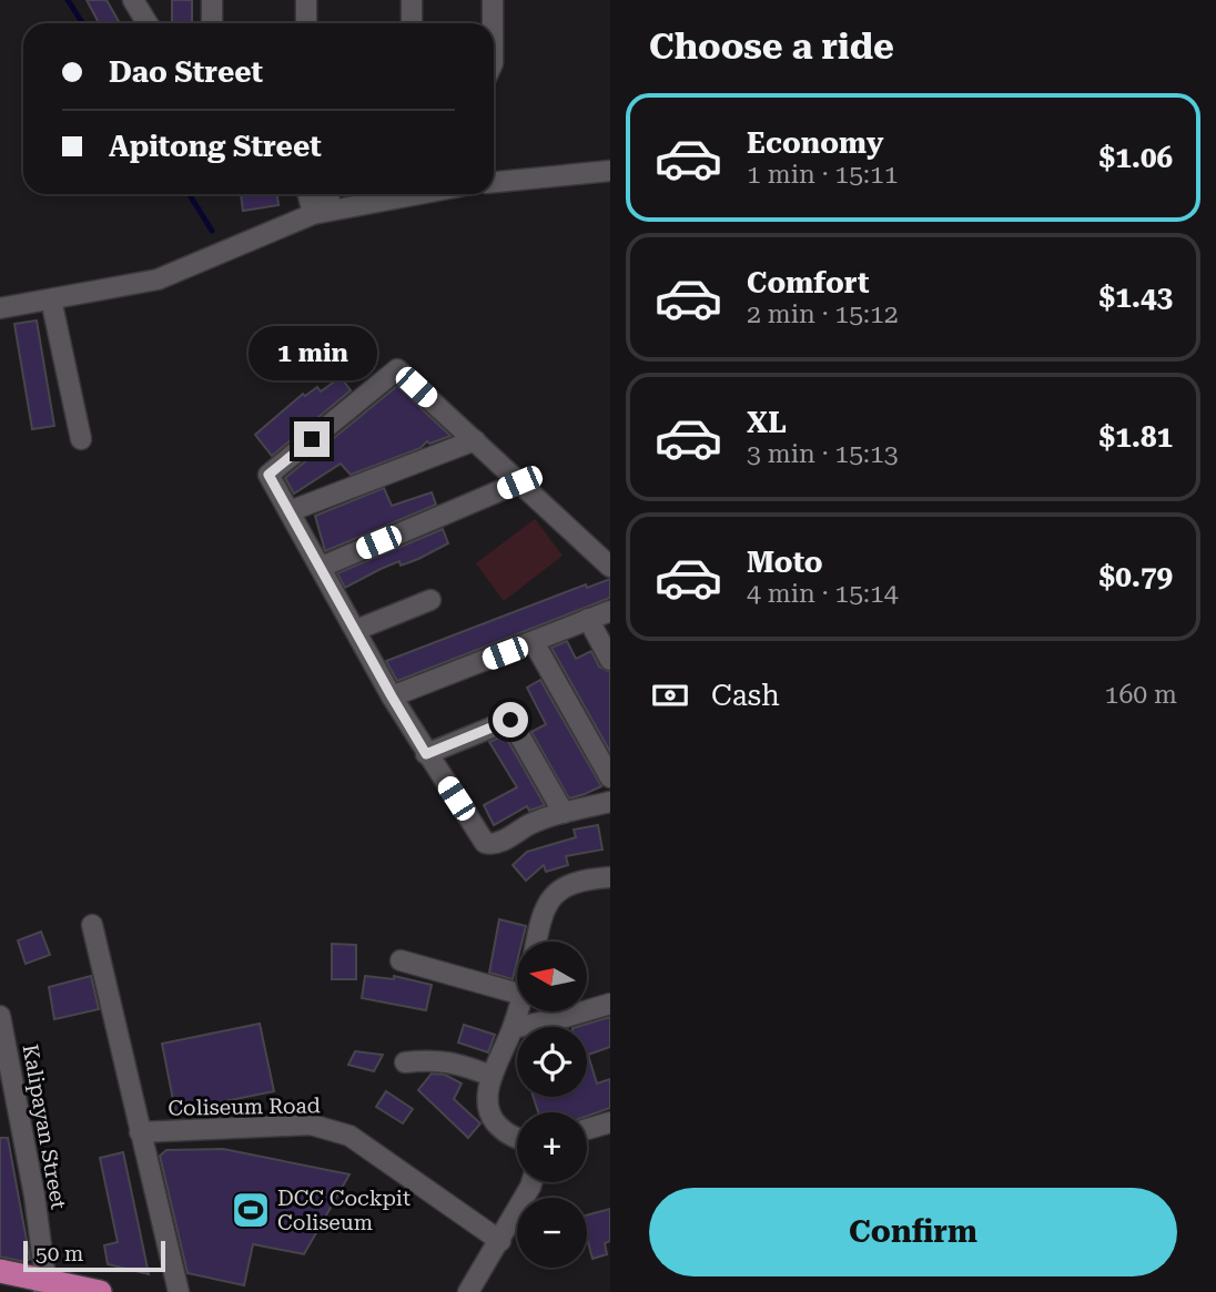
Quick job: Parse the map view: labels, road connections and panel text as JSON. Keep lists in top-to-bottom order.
{
  "streets": {
    "street": ["Coliseum Road", "Kalipayan Street"]
  },
  "places": {
    "sports": ["DCC Cockpit Coliseum"]
  },
  "scale_bar": "50 m",
  "north": "left",
  "page": {
    "heading": "Choose a ride",
    "banner": ["Dao Street", "Apitong Street"],
    "list": [
      {
        "name": "Economy",
        "note": "1 min · 15:11",
        "value": "$1.06"
      },
      {
        "name": "Comfort",
        "note": "2 min · 15:12",
        "value": "$1.43"
      },
      {
        "name": "XL",
        "note": "3 min · 15:13",
        "value": "$1.81"
      },
      {
        "name": "Moto",
        "note": "4 min · 15:14",
        "value": "$0.79"
      }
    ],
    "bubble": "1 min",
    "pay": ["Cash", "160 m"],
    "map_buttons": ["+", "−"],
    "buttons": "Confirm",
    "scale": "50 m"
  }
}
